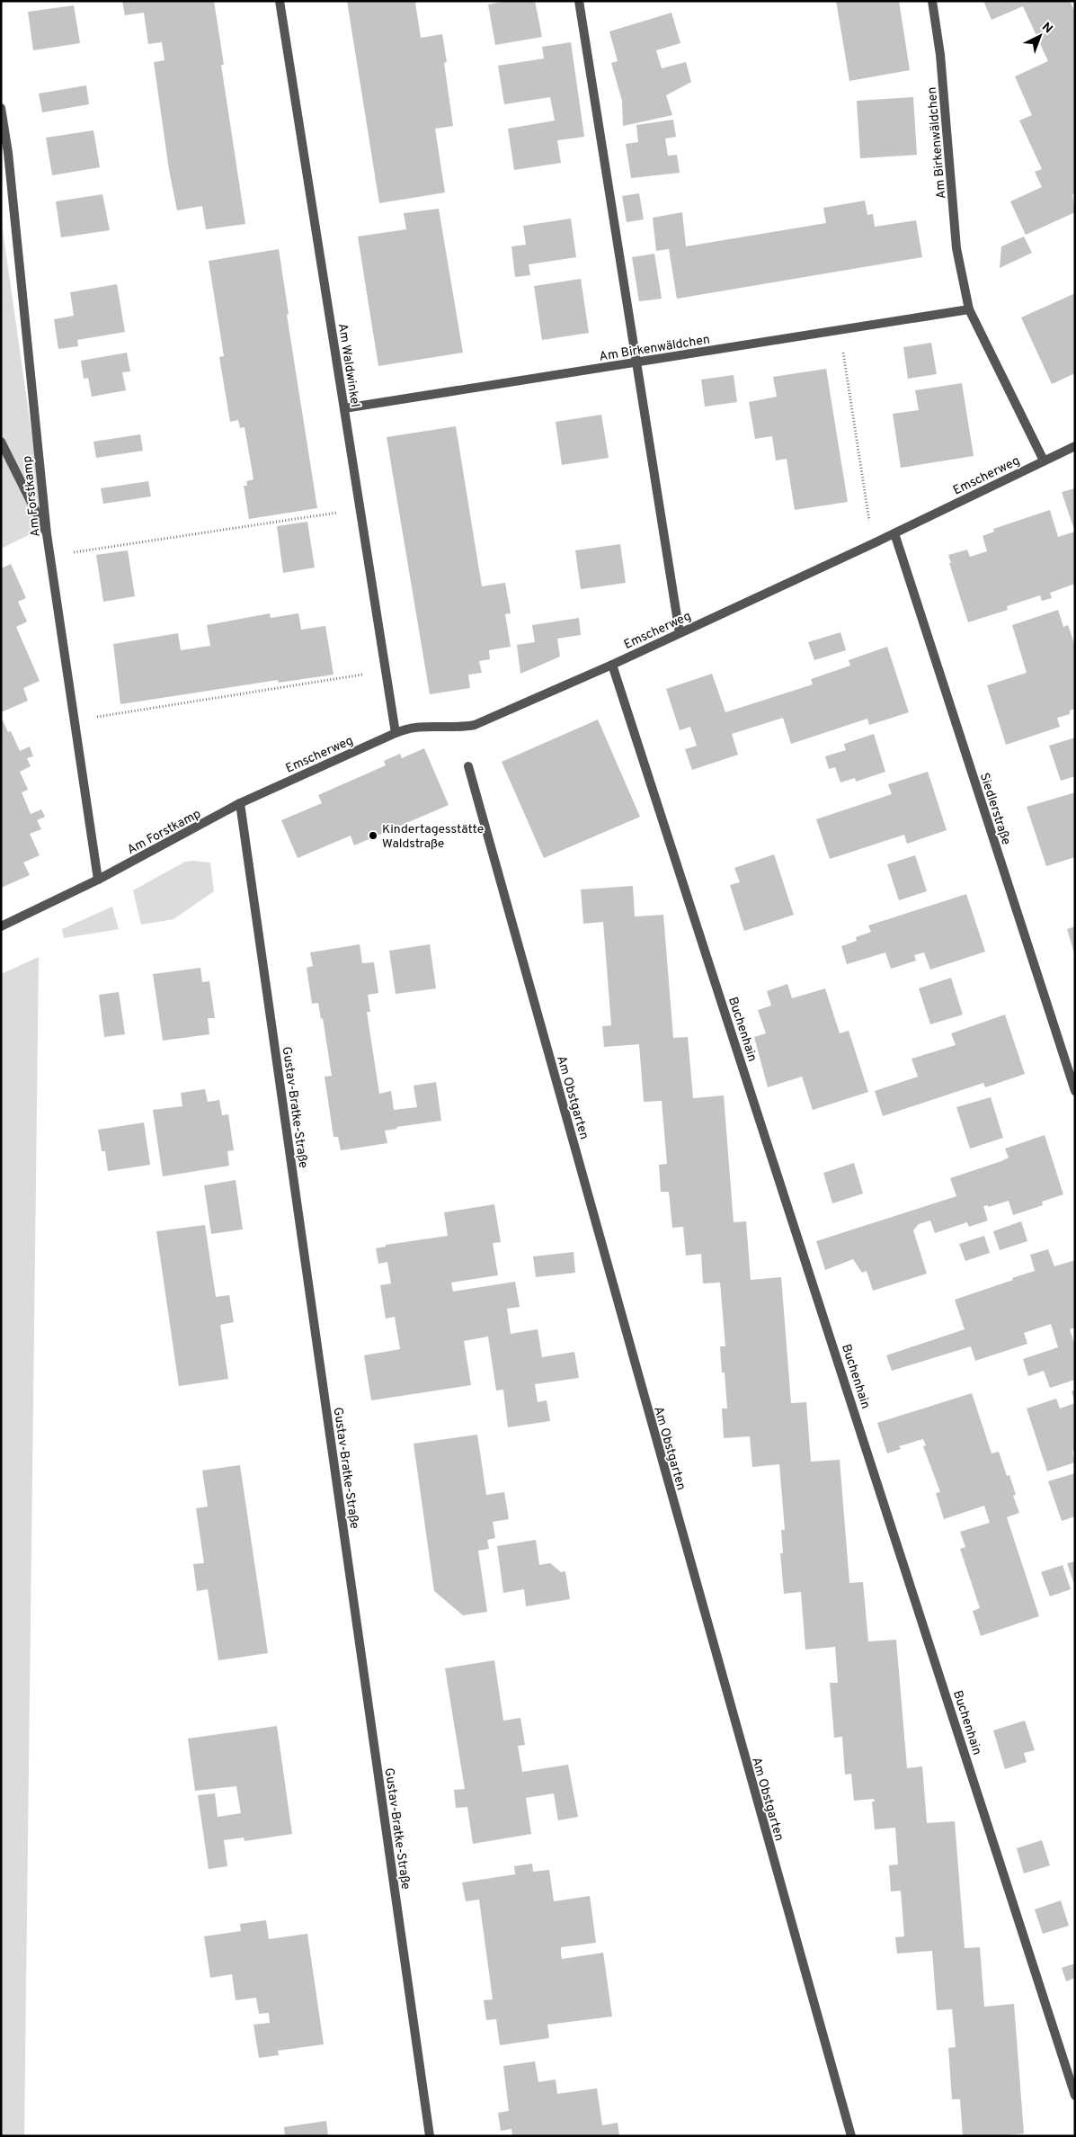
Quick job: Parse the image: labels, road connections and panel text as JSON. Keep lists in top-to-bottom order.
{
  "streets": {
    "street": [
      "Am Birkenwäldchen",
      "Am Waldwinkel",
      "Emscherweg",
      "Am Forstkamp",
      "Siedlerstraße",
      "Buchenhain",
      "Am Obstgarten",
      "Gustav-Bratke-Straße"
    ]
  },
  "crossings": [
    ["Am Birkenwäldchen", "Am Waldwinkel"],
    ["Am Birkenwäldchen", "Emscherweg"],
    ["Am Waldwinkel", "Emscherweg"],
    ["Emscherweg", "Am Forstkamp"],
    ["Emscherweg", "Siedlerstraße"],
    ["Emscherweg", "Buchenhain"],
    ["Emscherweg", "Gustav-Bratke-Straße"],
    ["Am Forstkamp", "Gustav-Bratke-Straße"]
  ],
  "places": ["Kindertagesstätte Waldstraße"],
  "north": "top right"
}
